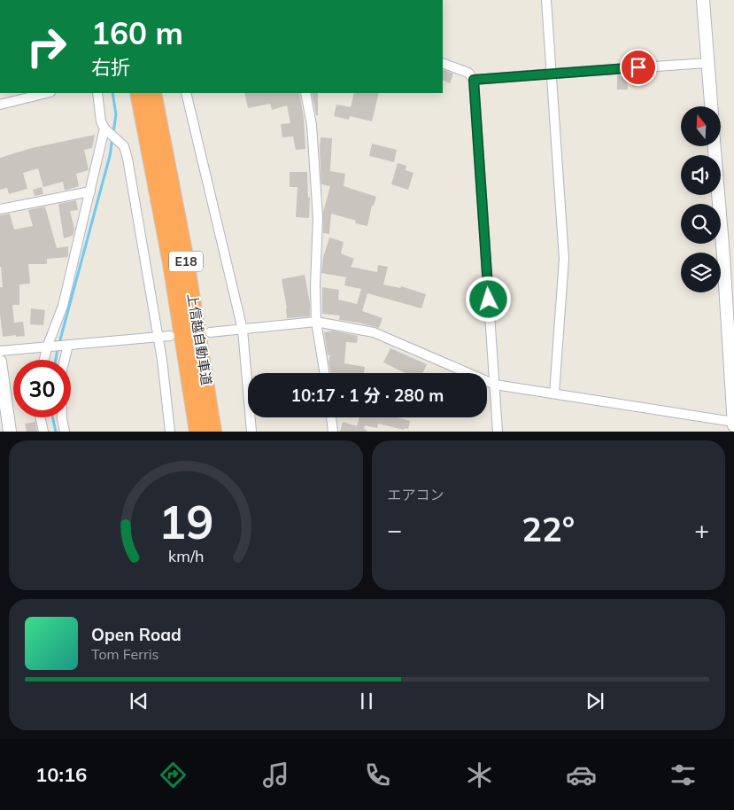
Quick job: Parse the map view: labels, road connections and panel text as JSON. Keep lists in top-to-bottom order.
{
  "streets": {
    "highway": ["E18", "上信越自動車道"]
  },
  "north": "top",
  "page": {
    "turn": ["160 m", "右折"],
    "limit": "30",
    "trip": "10:17 · 1 分 · 280 m",
    "tile": "エアコン",
    "heat": ["−", "22°", "+"],
    "song": ["Open Road", "Tom Ferris"],
    "tabs": "10:16",
    "gauge": ["19", "km/h"]
  }
}
